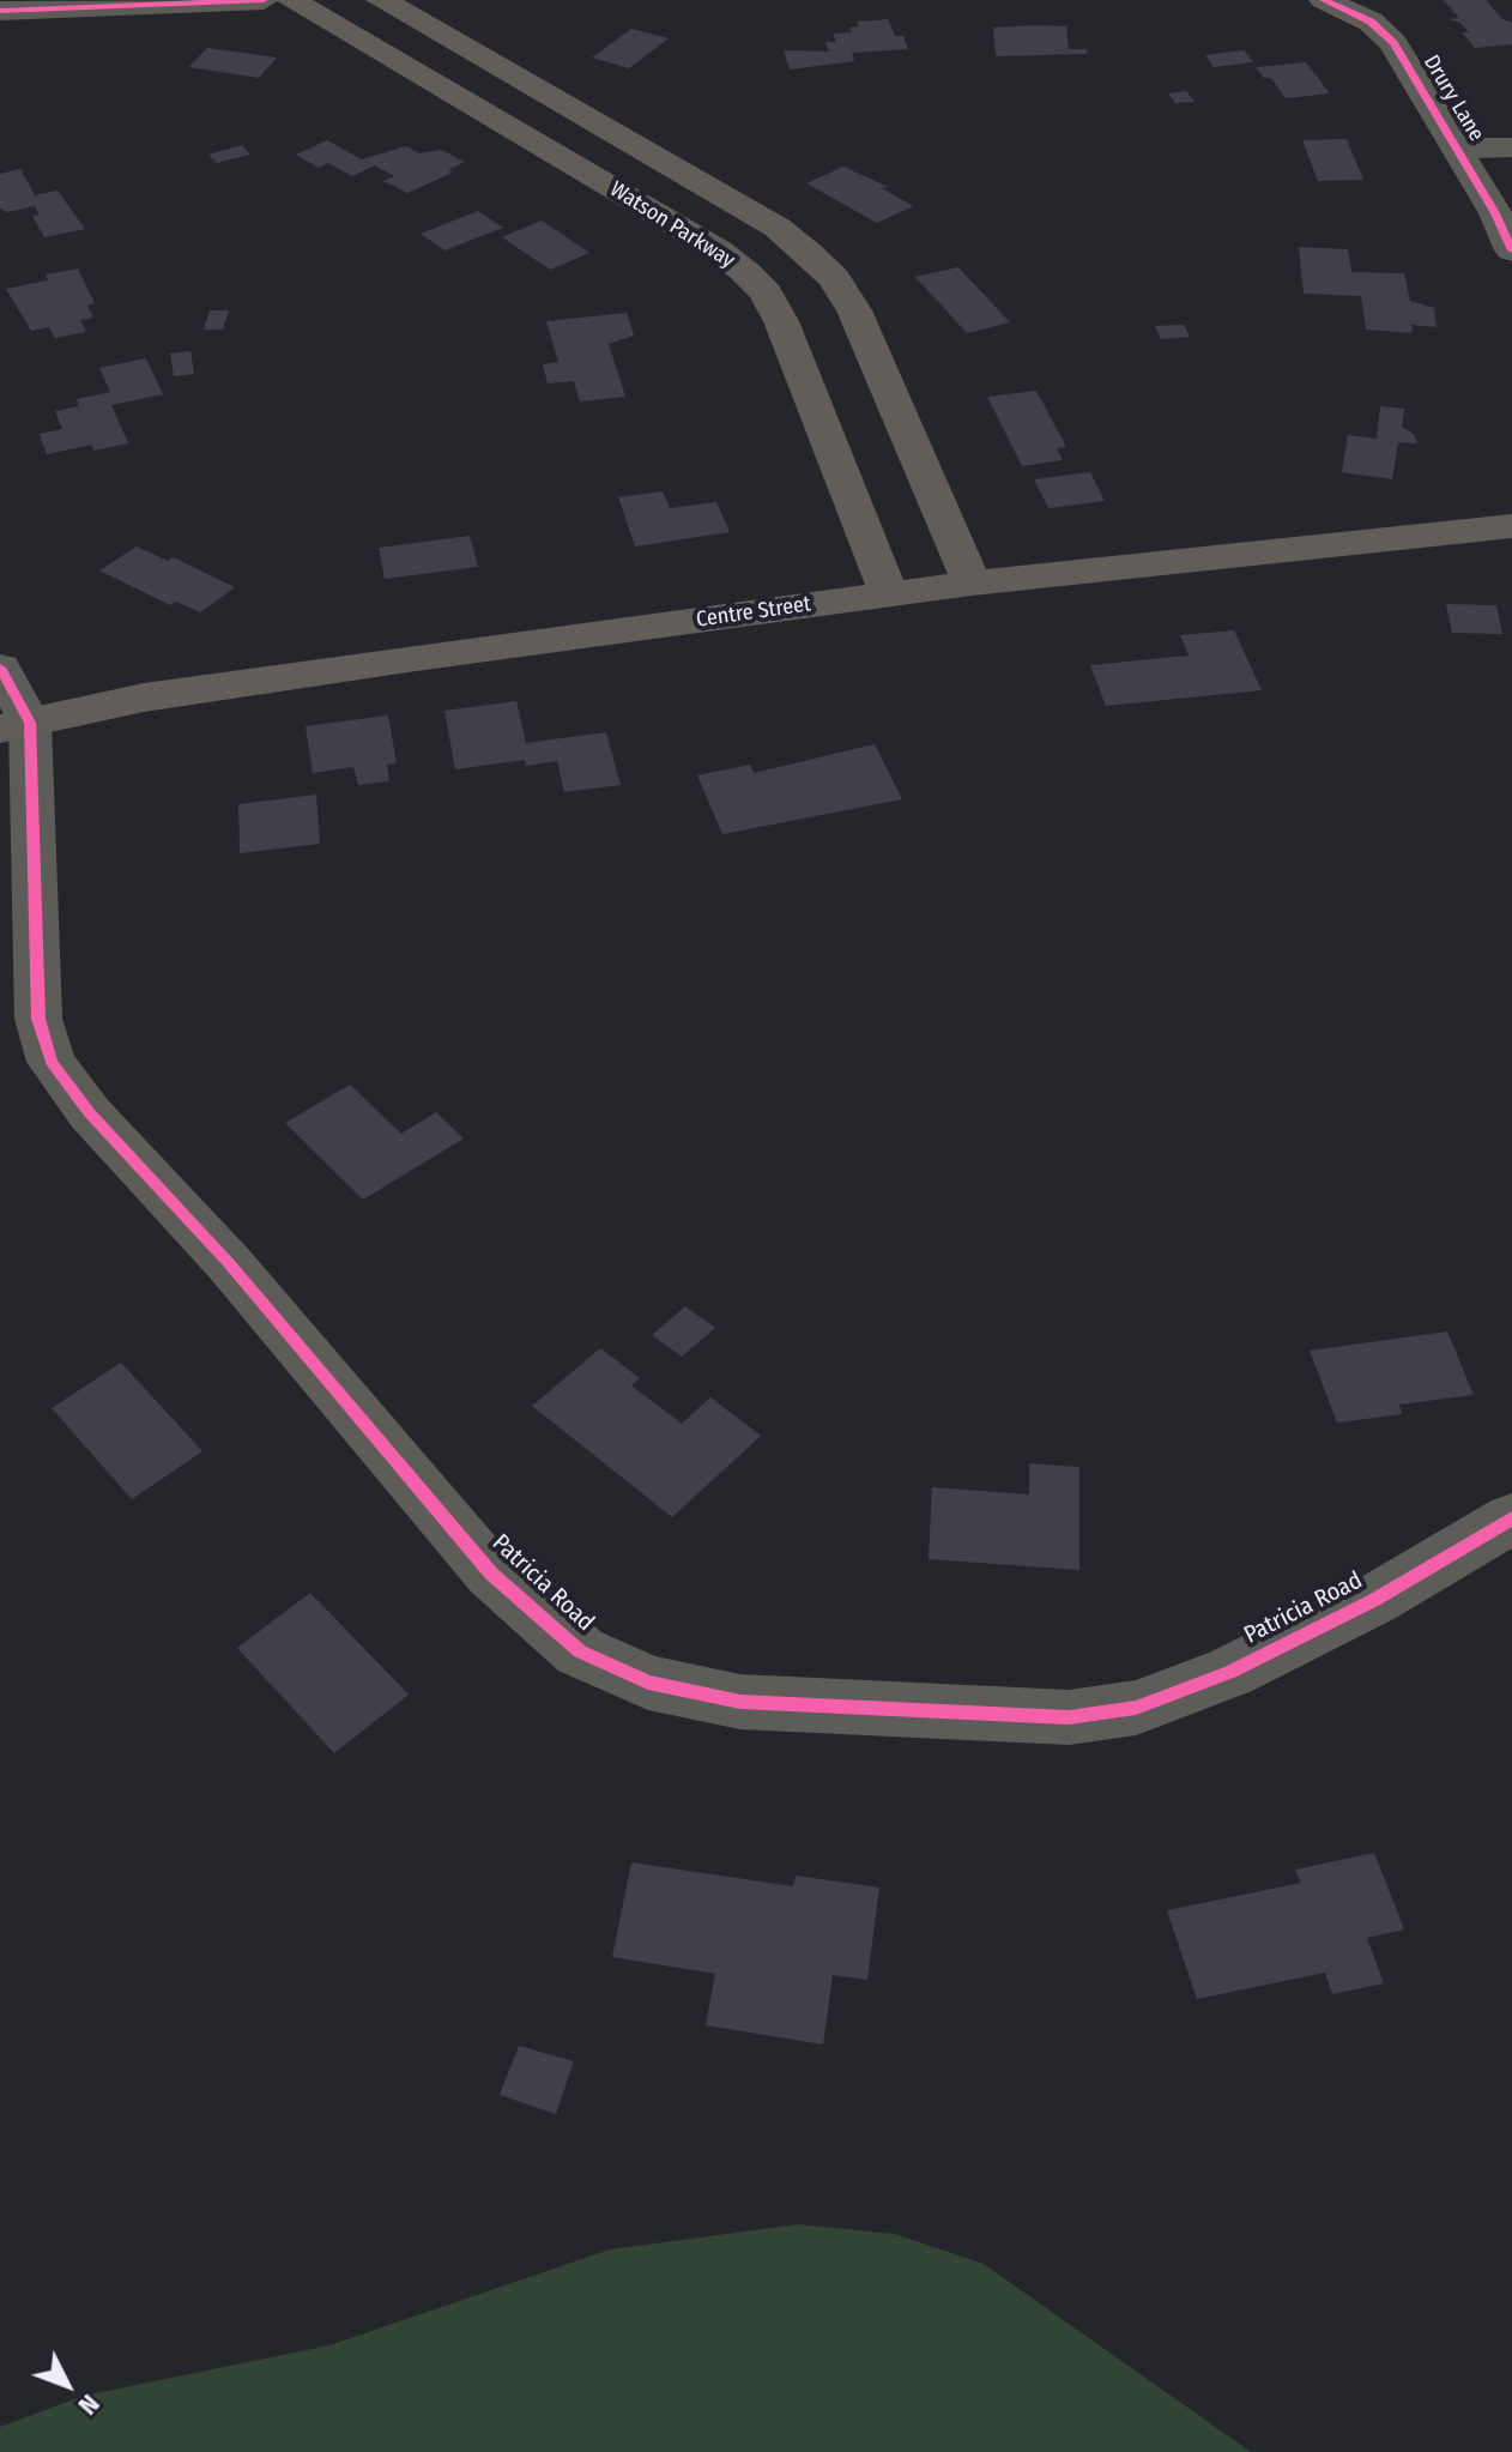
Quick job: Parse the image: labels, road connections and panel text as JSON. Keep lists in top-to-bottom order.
{
  "streets": {
    "main road": ["Watson Parkway", "Centre Street"],
    "street": ["Drury Lane", "Patricia Road"]
  },
  "crossings": [
    ["Watson Parkway", "Centre Street"],
    ["Centre Street", "Patricia Road"]
  ],
  "north": "bottom right"
}
